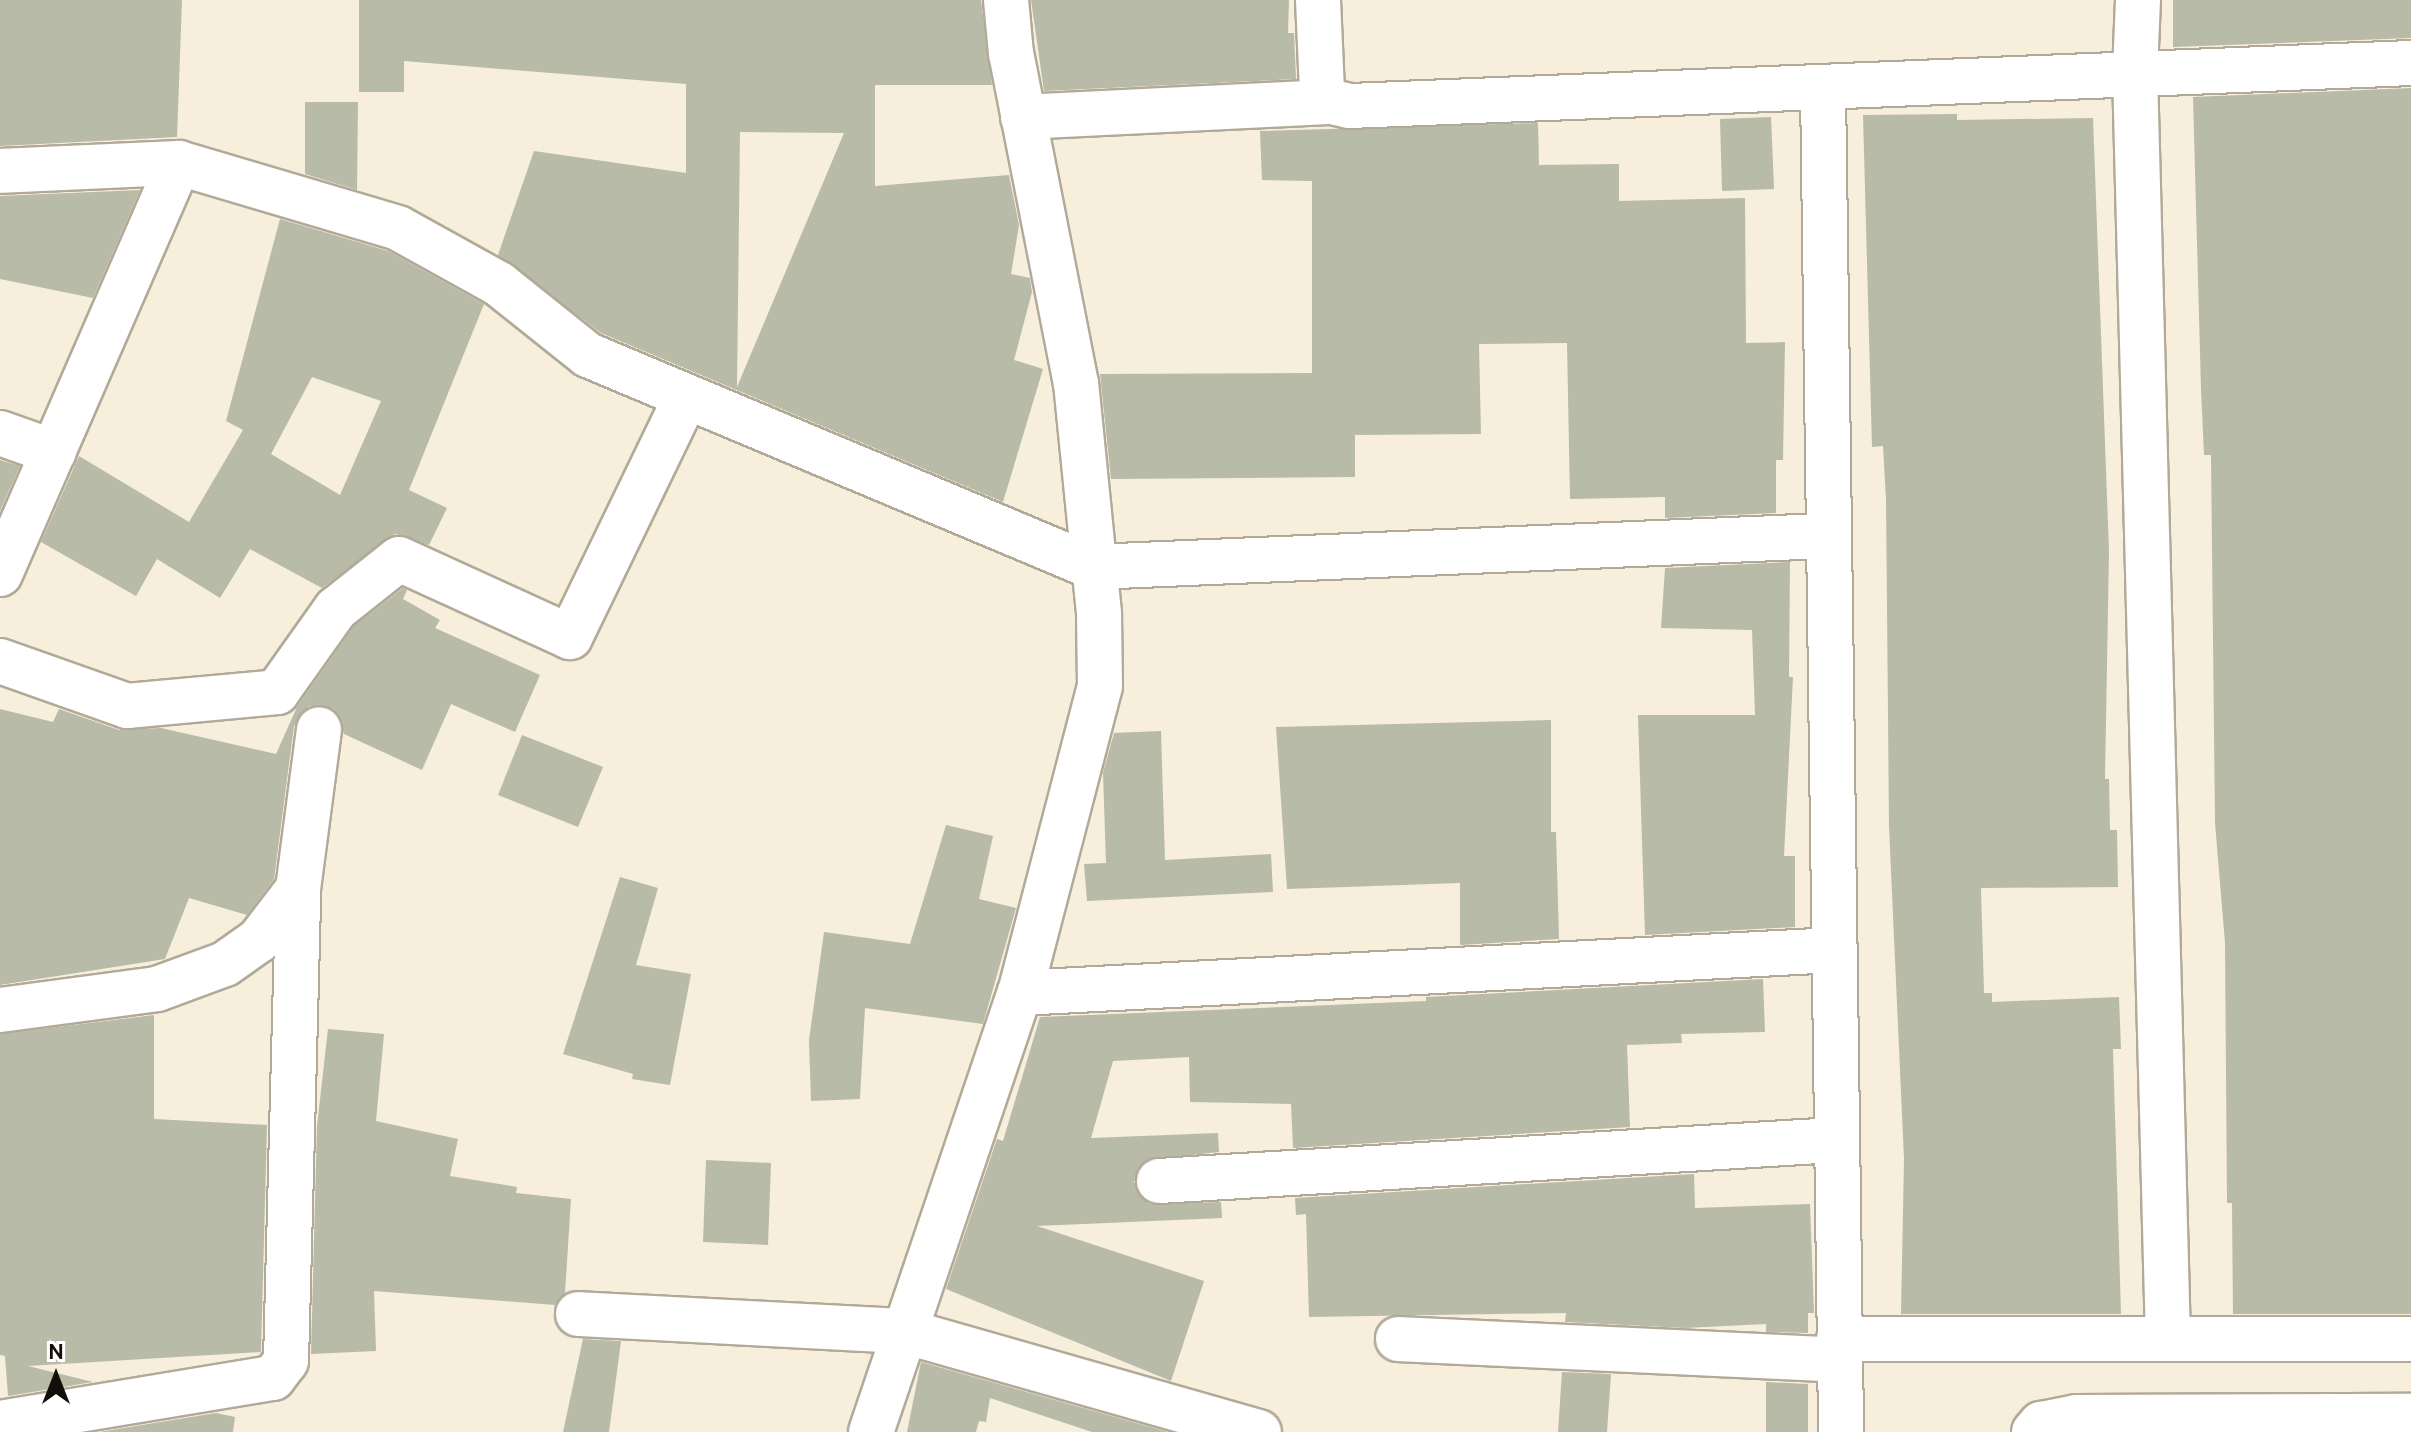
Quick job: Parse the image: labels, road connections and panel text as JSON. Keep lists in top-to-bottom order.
{
  "north": "top"
}
